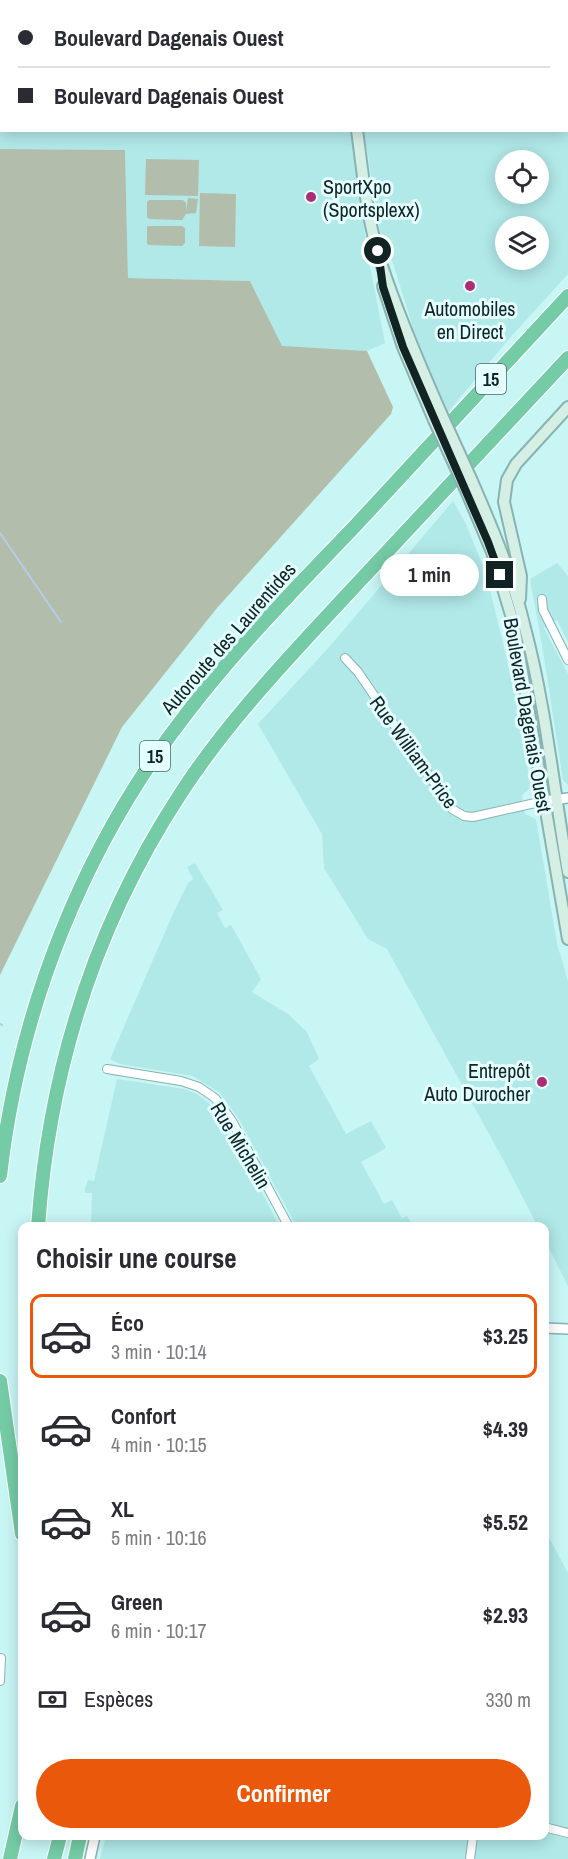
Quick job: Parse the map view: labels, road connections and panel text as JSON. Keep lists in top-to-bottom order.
{
  "streets": {
    "highway": ["15", "Autoroute des Laurentides"],
    "main road": ["Boulevard Dagenais Ouest"],
    "street": ["Rue William-Price", "Rue Michelin"]
  },
  "crossings": [
    ["Boulevard Dagenais Ouest", "Rue William-Price"]
  ],
  "places": ["SportXpo (Sportsplexx)", "Automobiles en Direct", "Entrepôt Auto Durocher"],
  "page": {
    "banner": ["Boulevard Dagenais Ouest", "Boulevard Dagenais Ouest"],
    "bubble": "1 min",
    "heading": "Choisir une course",
    "list": [
      {
        "name": "Éco",
        "note": "3 min · 10:14",
        "value": "$3.25"
      },
      {
        "name": "Confort",
        "note": "4 min · 10:15",
        "value": "$4.39"
      },
      {
        "name": "XL",
        "note": "5 min · 10:16",
        "value": "$5.52"
      },
      {
        "name": "Green",
        "note": "6 min · 10:17",
        "value": "$2.93"
      }
    ],
    "pay": ["Espèces", "330 m"],
    "buttons": "Confirmer"
  }
}
